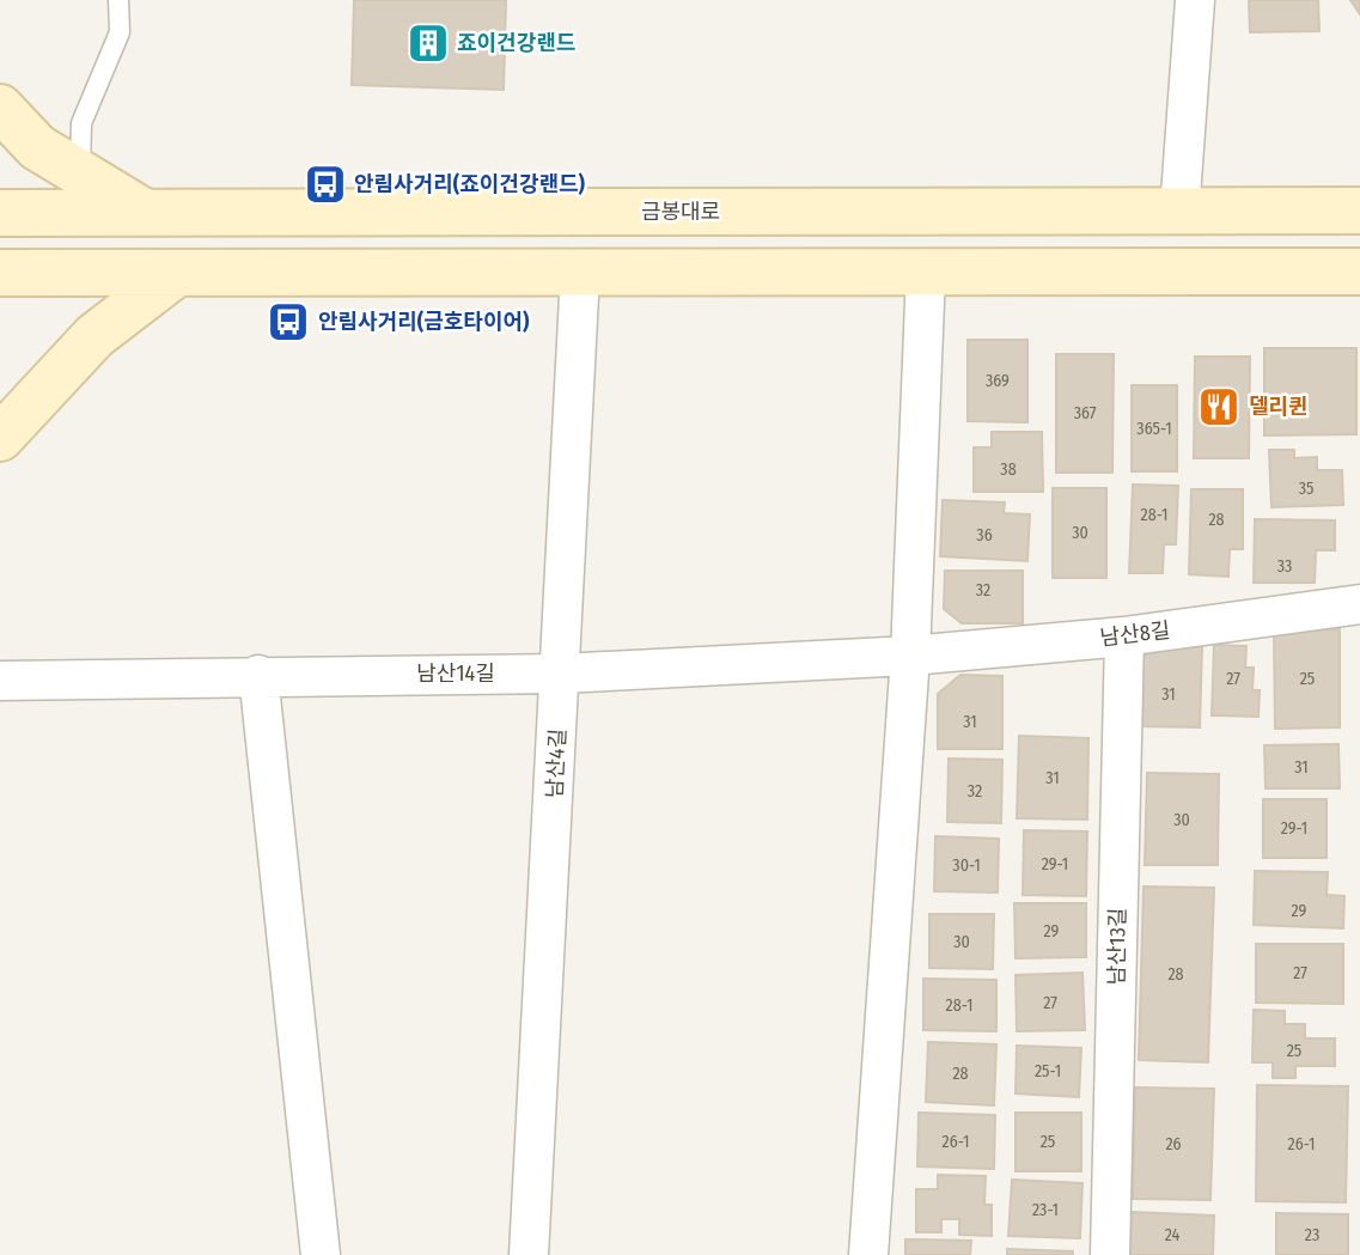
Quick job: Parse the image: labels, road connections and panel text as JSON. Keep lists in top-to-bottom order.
{
  "streets": {
    "street": [
      "금봉대로",
      "남산8길",
      "남산14길",
      "남산4길",
      "남산13길"
    ]
  },
  "crossings": [
    ["남산8길", "남산14길"],
    ["남산8길", "남산13길"],
    ["남산14길", "남산4길"]
  ],
  "places": {
    "building": ["죠이건강랜드"],
    "bus stop": ["안림사거리(죠이건강랜드)", "안림사거리(금호타이어)"],
    "restaurant": ["델리퀸"]
  },
  "house_numbers": [
    "369",
    "367",
    "365-1",
    "38",
    "35",
    "28-1",
    "28",
    "30",
    "36",
    "33",
    "32",
    "27",
    "25",
    "31",
    "31",
    "31",
    "31",
    "32",
    "30",
    "29-1",
    "29-1",
    "30-1",
    "29",
    "29",
    "30",
    "27",
    "28",
    "27",
    "28-1",
    "25",
    "25-1",
    "28",
    "26-1",
    "25",
    "26",
    "26-1",
    "23-1",
    "24",
    "23"
  ]
}
